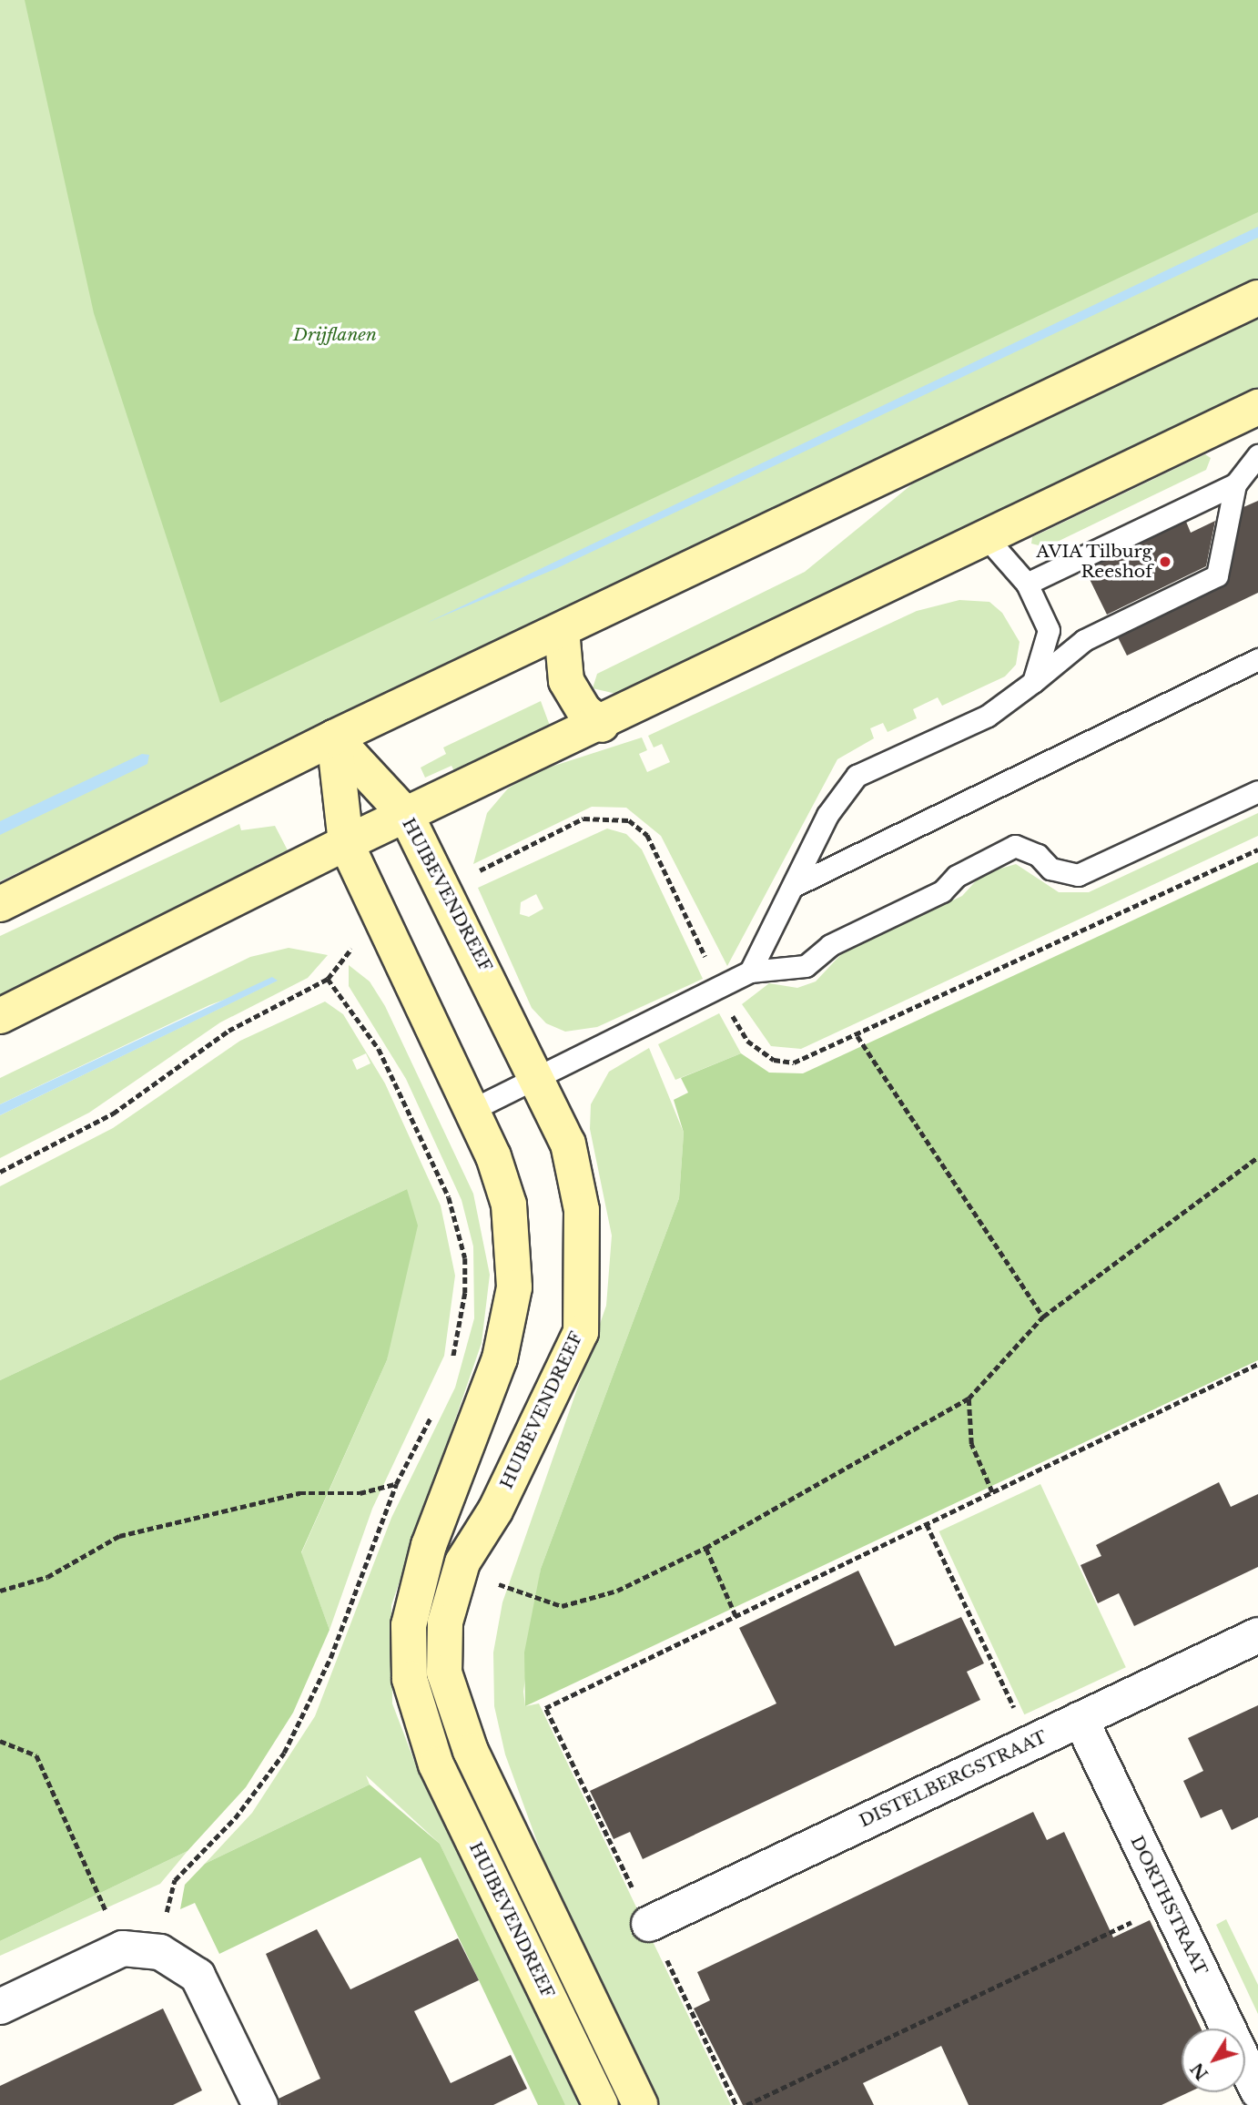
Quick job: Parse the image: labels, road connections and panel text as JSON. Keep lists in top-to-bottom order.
{
  "streets": {
    "street": ["HUIBEVENDREEF", "DISTELBERGSTRAAT", "DORTHSTRAAT"]
  },
  "crossings": [
    ["DISTELBERGSTRAAT", "DORTHSTRAAT"]
  ],
  "parks": ["Drijflanen"],
  "places": ["AVIA Tilburg Reeshof"],
  "north": "bottom left"
}
